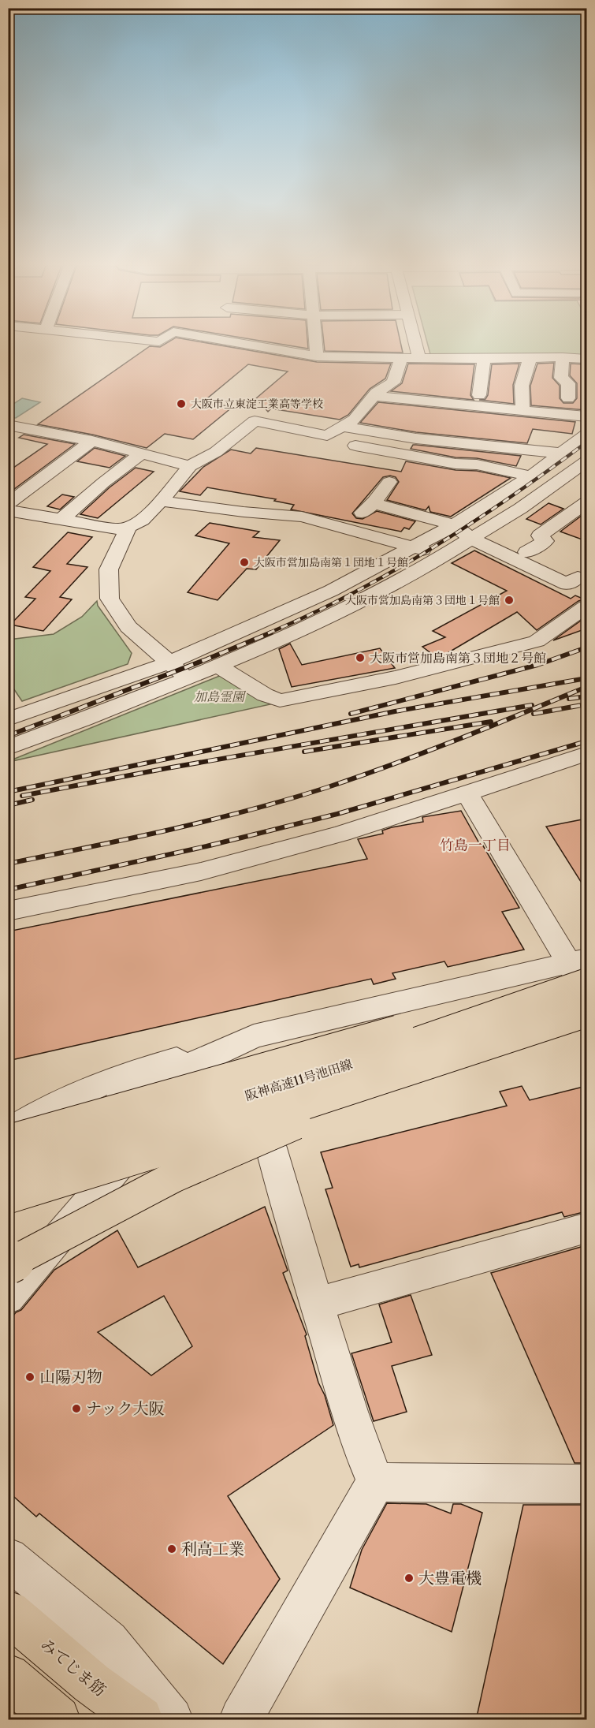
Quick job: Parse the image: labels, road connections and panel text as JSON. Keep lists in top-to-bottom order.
{
  "streets": {
    "main road": ["阪神高速11号池田線", "みてじま筋"]
  },
  "districts": ["竹島一丁目"],
  "parks": ["加島霊園"],
  "places": [
    "大阪市立東淀工業高等学校",
    "大阪市営加島南第１団地１号館",
    "大阪市営加島南第３団地１号館",
    "大阪市営加島南第３団地２号館",
    "山陽刃物",
    "ナック大阪",
    "利高工業",
    "大豊電機"
  ]
}
